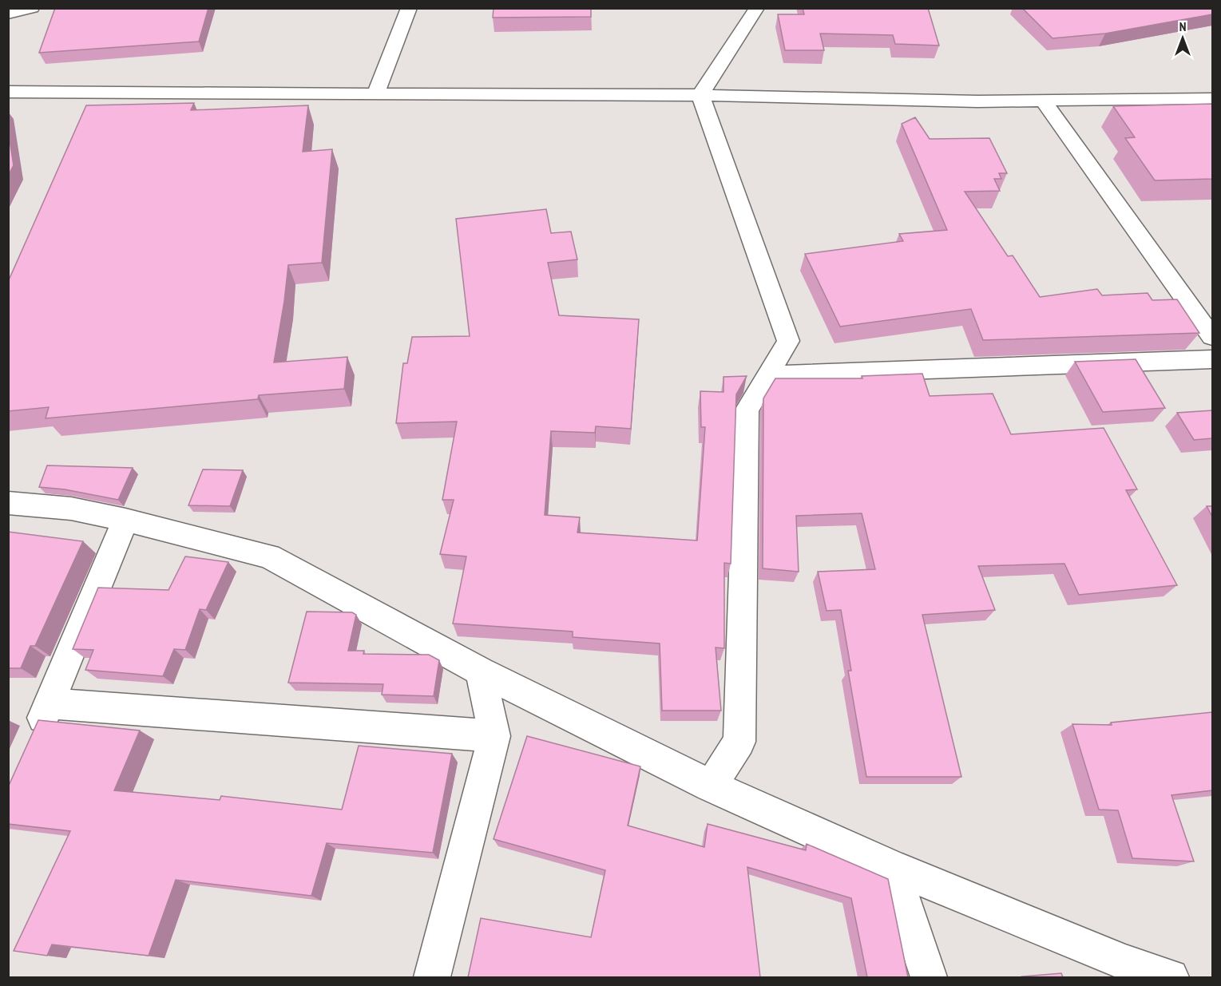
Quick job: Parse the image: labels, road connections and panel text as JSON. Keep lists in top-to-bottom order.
{
  "north": "top"
}
